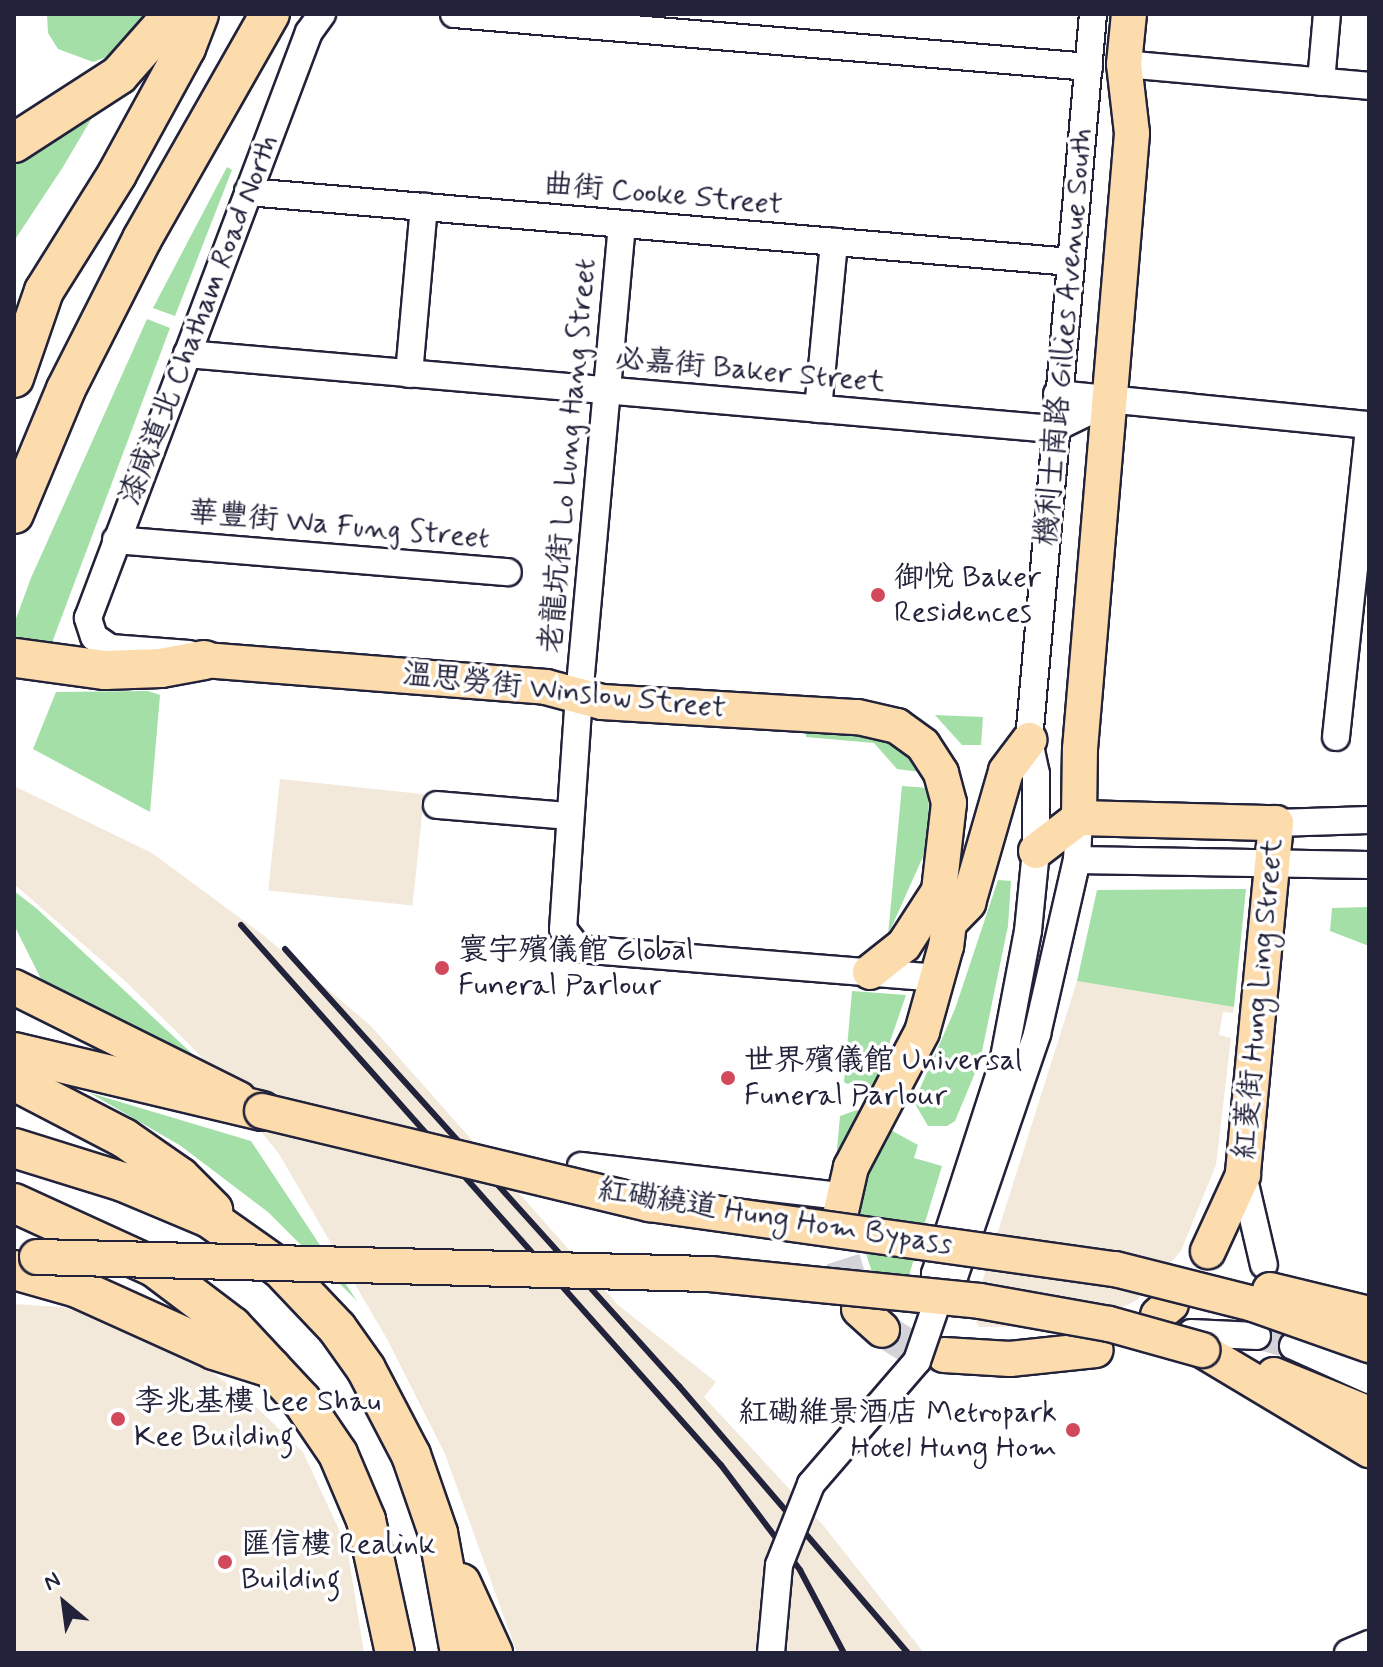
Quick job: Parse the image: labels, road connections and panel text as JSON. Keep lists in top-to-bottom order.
{
  "streets": {
    "main road": [
      "機利士南路 Gillies Avenue South",
      "溫思勞街 Winslow Street",
      "紅菱街 Hung Ling Street",
      "紅磡繞道 Hung Hom Bypass"
    ],
    "street": [
      "曲街 Cooke Street",
      "漆咸道北 Chatham Road North",
      "必嘉街 Baker Street",
      "老龍坑街 Lo Lung Hang Street",
      "華豐街 Wa Fung Street"
    ]
  },
  "crossings": [
    ["曲街 Cooke Street", "漆咸道北 Chatham Road North"],
    ["曲街 Cooke Street", "機利士南路 Gillies Avenue South"],
    ["曲街 Cooke Street", "老龍坑街 Lo Lung Hang Street"],
    ["漆咸道北 Chatham Road North", "必嘉街 Baker Street"],
    ["漆咸道北 Chatham Road North", "華豐街 Wa Fung Street"],
    ["漆咸道北 Chatham Road North", "溫思勞街 Winslow Street"],
    ["機利士南路 Gillies Avenue South", "必嘉街 Baker Street"],
    ["必嘉街 Baker Street", "老龍坑街 Lo Lung Hang Street"],
    ["老龍坑街 Lo Lung Hang Street", "溫思勞街 Winslow Street"]
  ],
  "places": [
    "御悅 Baker Residences",
    "寰宇殯儀館 Global Funeral Parlour",
    "世界殯儀館 Universal Funeral Parlour",
    "李兆基樓 Lee Shau Kee Building",
    "紅磡維景酒店 Metropark Hotel Hung Hom",
    "匯信樓 Realink Building"
  ],
  "north": "top left"
}
